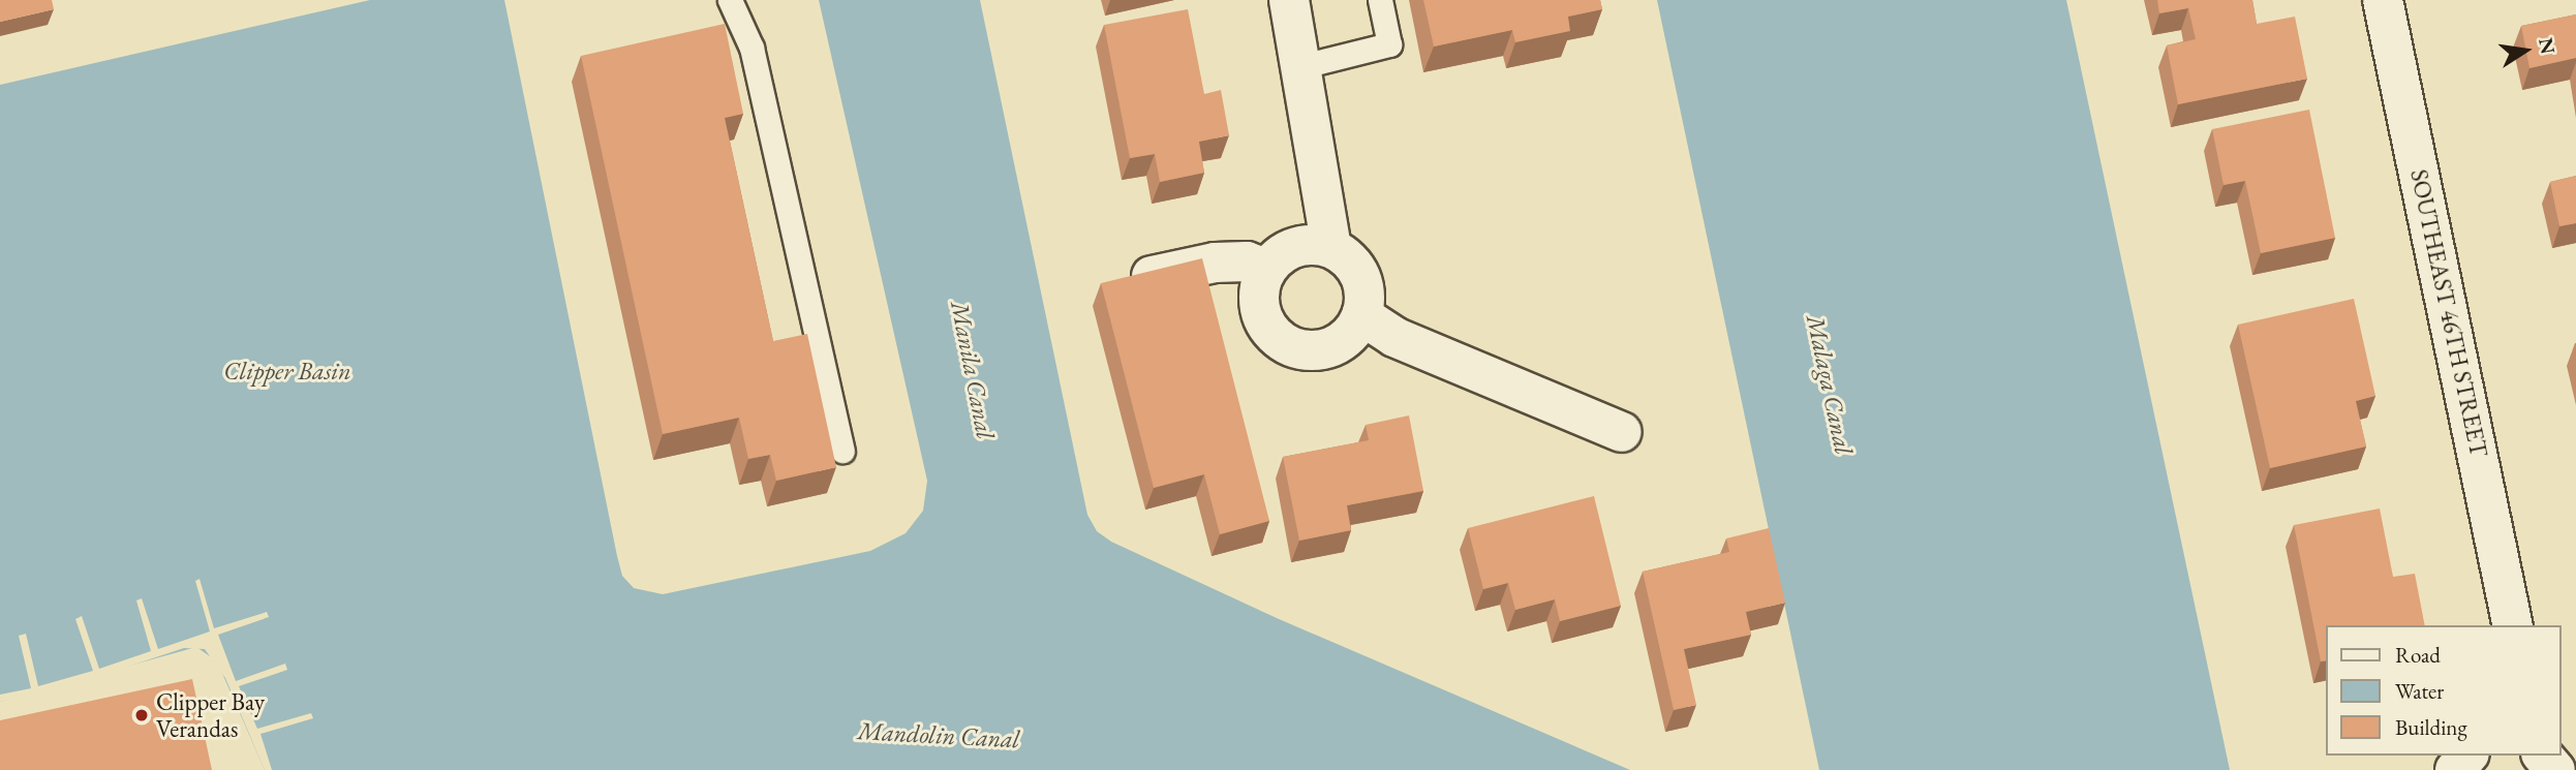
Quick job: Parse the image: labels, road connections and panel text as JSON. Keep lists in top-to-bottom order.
{
  "streets": {
    "street": ["SOUTHEAST 46TH STREET"]
  },
  "water": [
    "Manila Canal",
    "Clipper Basin",
    "Malaga Canal",
    "Mandolin Canal"
  ],
  "places": ["Clipper Bay Verandas"],
  "legend": ["Road", "Water", "Building"],
  "north": "right"
}
